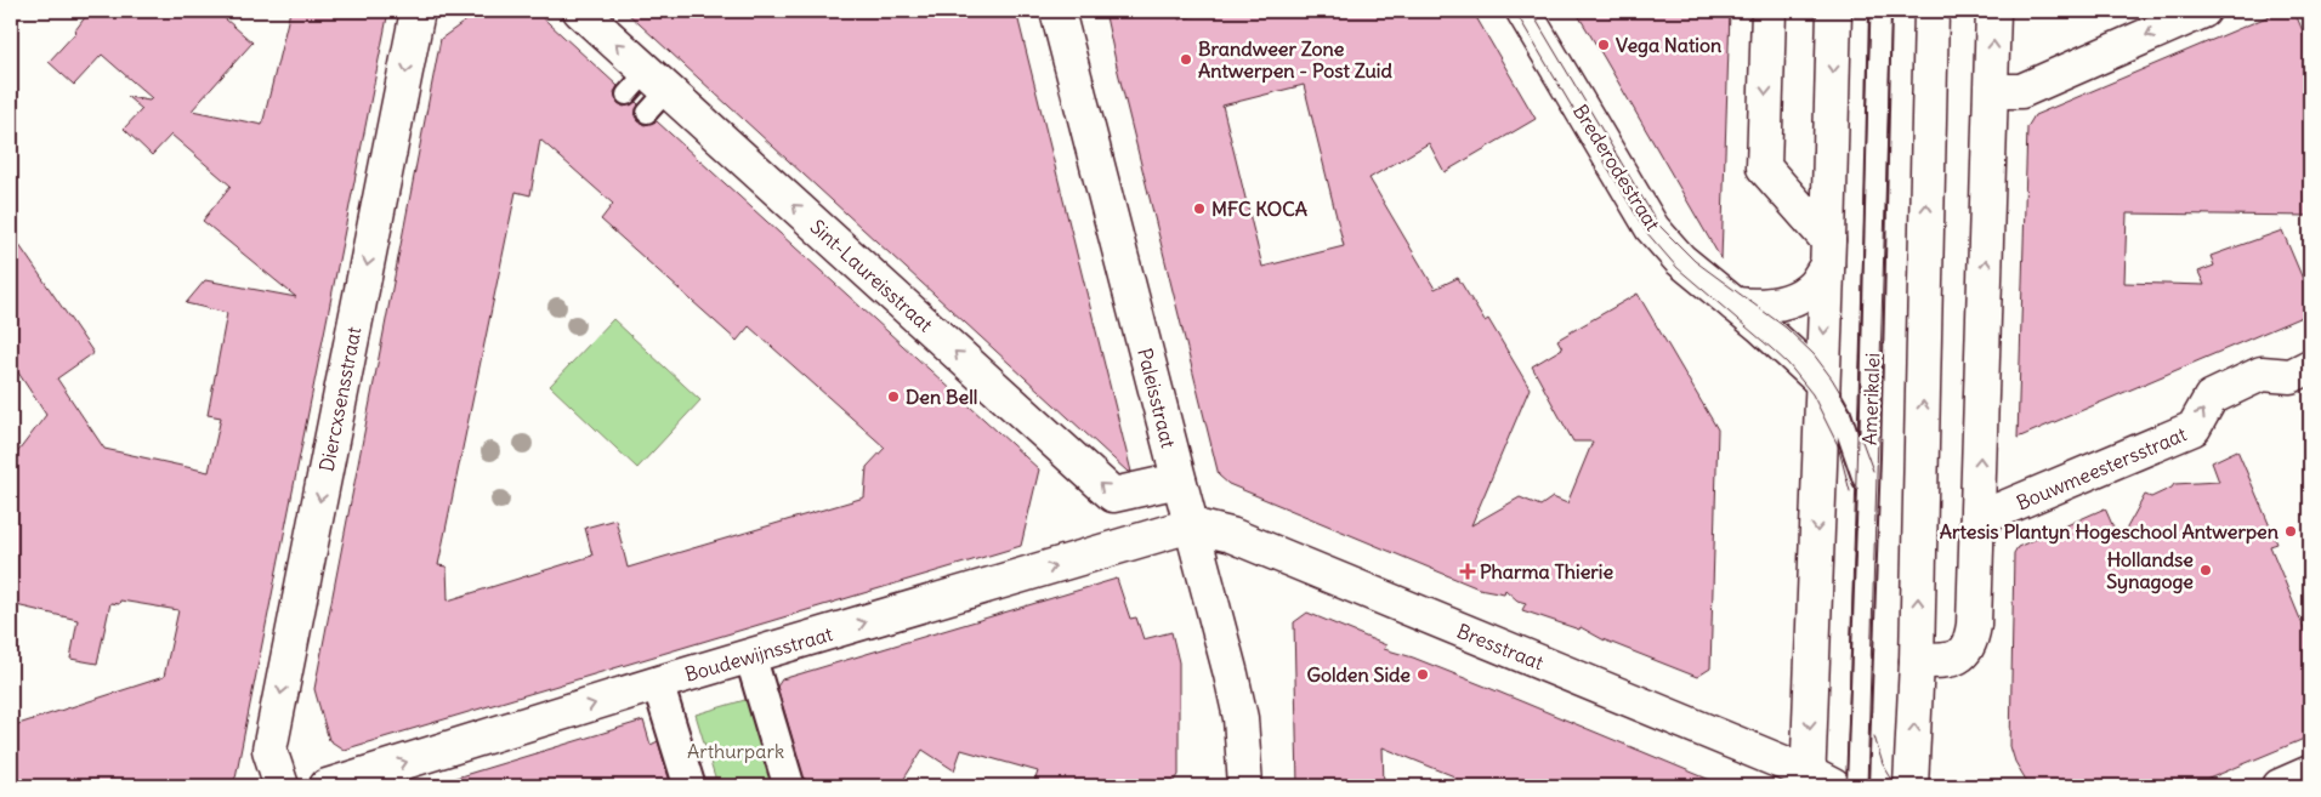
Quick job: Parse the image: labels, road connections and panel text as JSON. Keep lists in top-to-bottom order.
{
  "streets": {
    "street": [
      "Brederodestraat",
      "Sint-Laureisstraat",
      "Paleisstraat",
      "Diercxsensstraat",
      "Bouwmeestersstraat",
      "Bresstraat",
      "Boudewijnsstraat"
    ],
    "lane": ["Amerikalei"]
  },
  "crossings": [
    ["Brederodestraat", "Amerikalei"],
    ["Sint-Laureisstraat", "Paleisstraat"],
    ["Paleisstraat", "Bresstraat"],
    ["Paleisstraat", "Boudewijnsstraat"],
    ["Bresstraat", "Boudewijnsstraat"]
  ],
  "one_way": [
    "Sint-Laureisstraat",
    "Diercxsensstraat",
    "Bouwmeestersstraat",
    "Boudewijnsstraat"
  ],
  "parks": ["Arthurpark"],
  "places": {
    "other": [
      "Vega Nation",
      "Brandweer Zone Antwerpen - Post Zuid",
      "MFC KOCA",
      "Den Bell",
      "Artesis Plantyn Hogeschool Antwerpen",
      "Hollandse Synagoge",
      "Golden Side"
    ],
    "health": ["Pharma Thierie"]
  }
}
